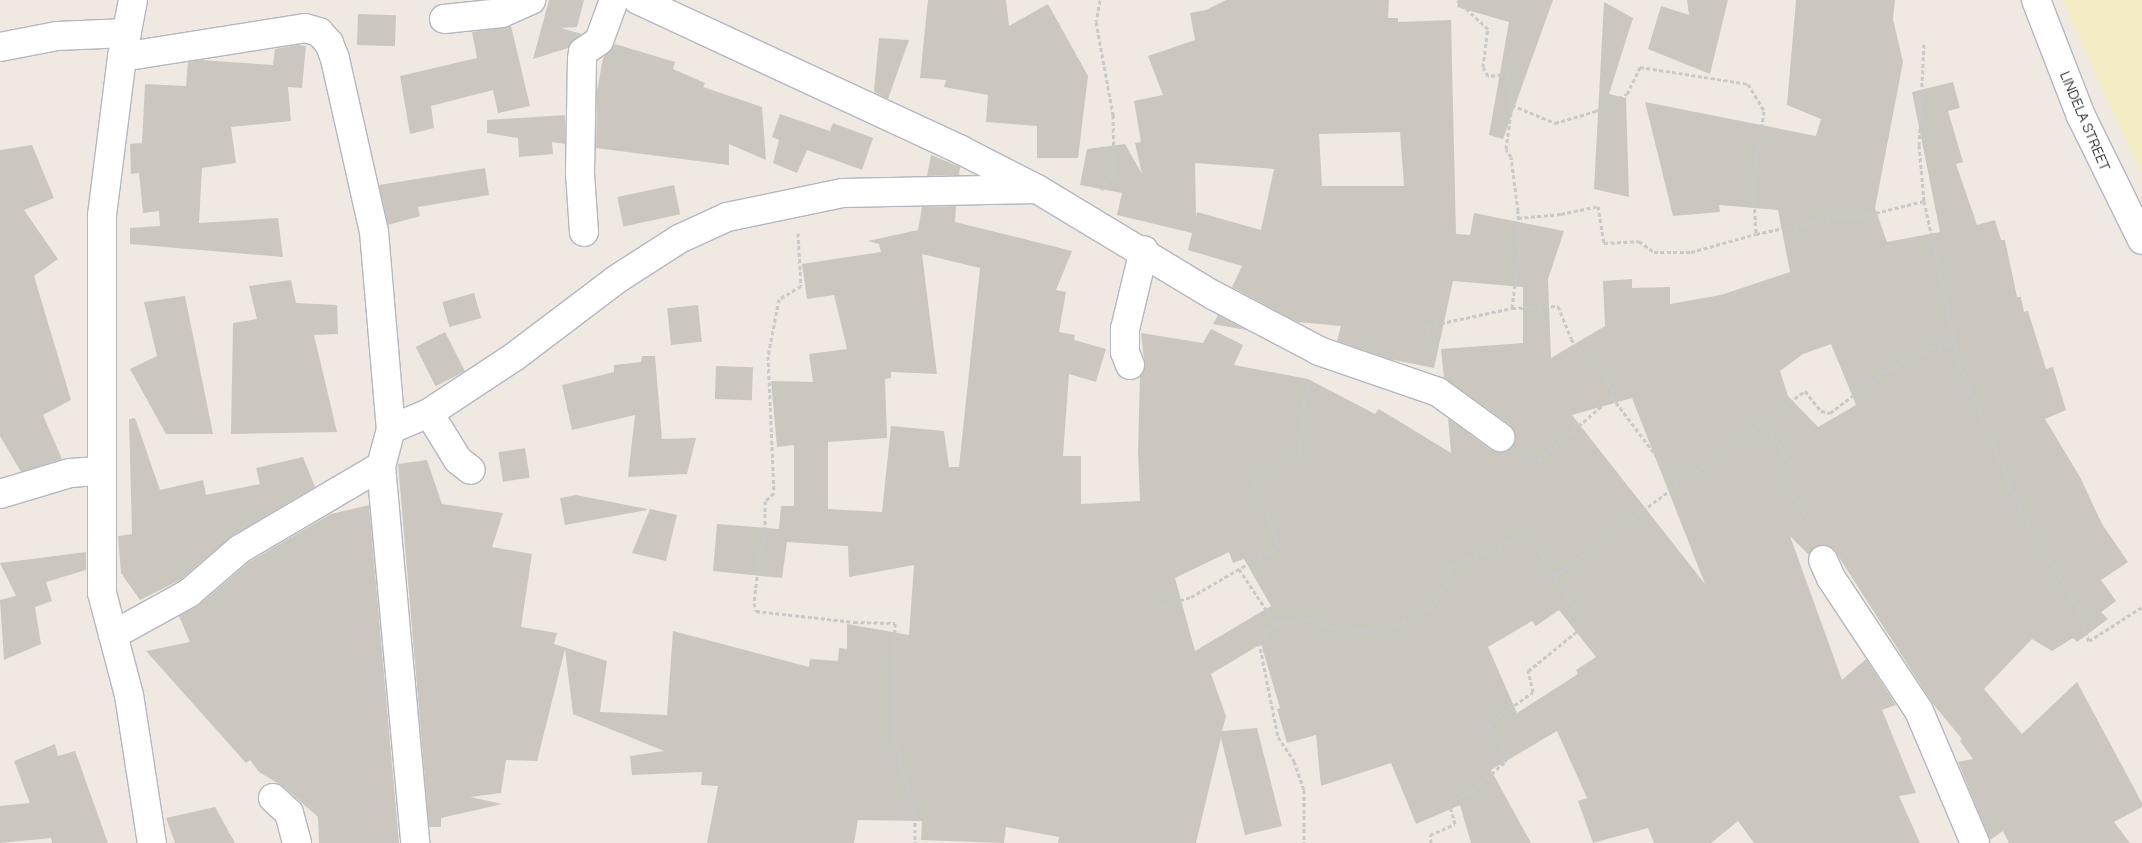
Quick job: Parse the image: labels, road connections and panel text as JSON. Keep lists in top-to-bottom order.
{
  "streets": {
    "street": ["LINDELA STREET"]
  }
}
